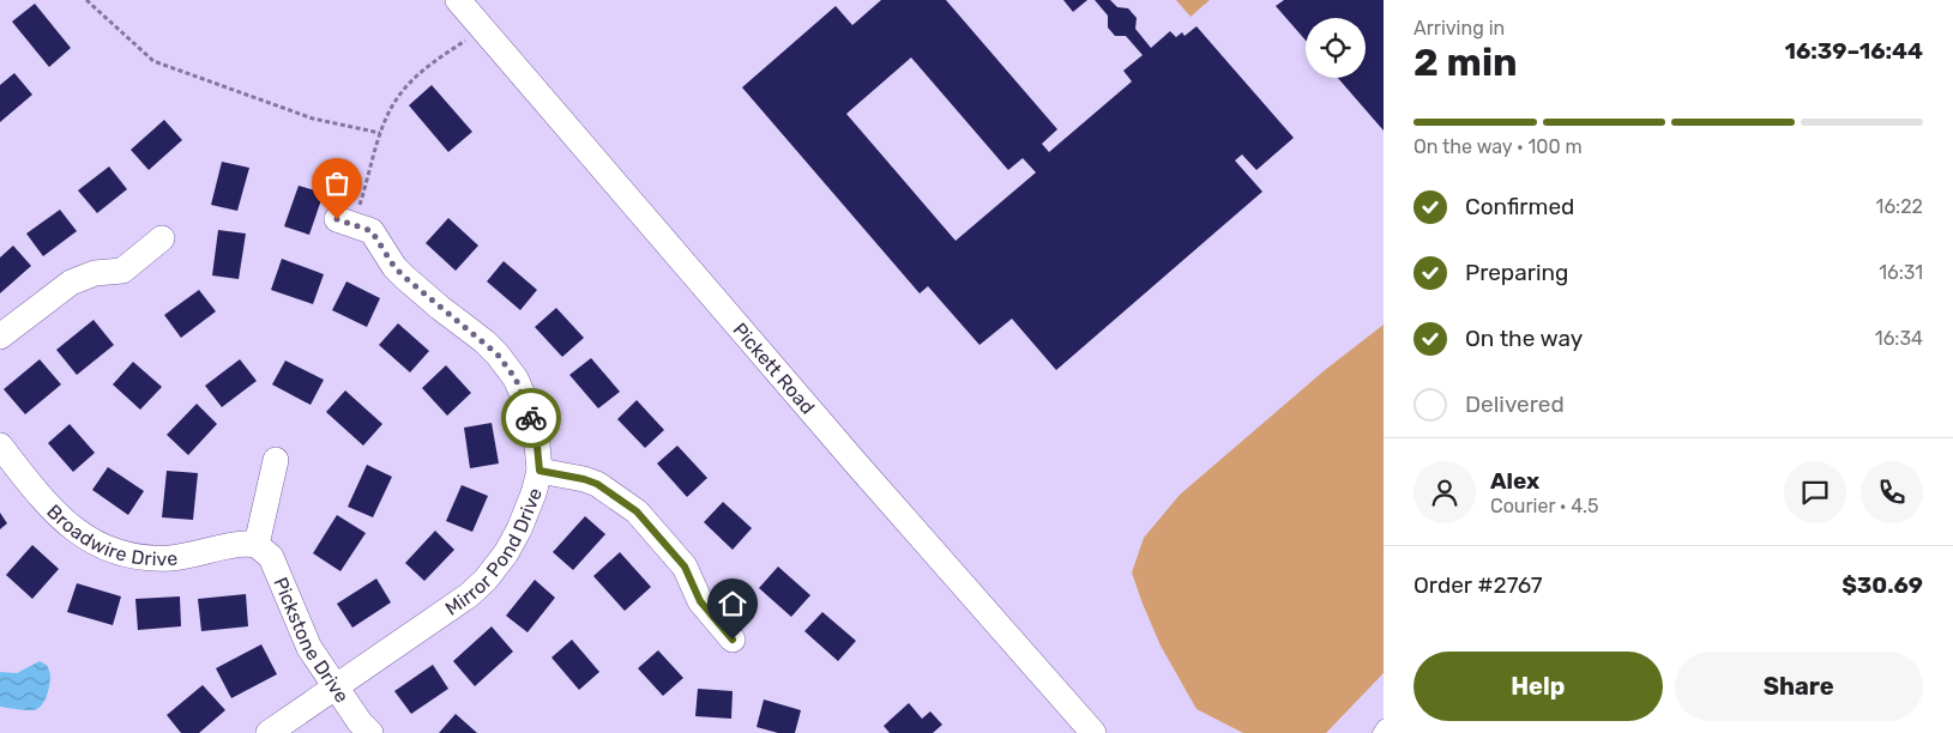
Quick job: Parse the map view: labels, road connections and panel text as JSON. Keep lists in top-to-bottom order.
{
  "streets": {
    "street": [
      "Pickett Road",
      "Broadwire Drive",
      "Mirror Pond Drive",
      "Pickstone Drive"
    ]
  },
  "crossings": [
    ["Broadwire Drive", "Pickstone Drive"],
    ["Mirror Pond Drive", "Pickstone Drive"]
  ],
  "page": {
    "heading": ["2 min", "Arriving in", "16:39–16:44"],
    "panel": [
      "Alex",
      "Courier · 4.5",
      "Order #2767",
      "$30.69"
    ],
    "bar": "On the way · 100 m",
    "list": [
      ["Confirmed", "16:22"],
      ["Preparing", "16:31"],
      ["On the way", "16:34"],
      "Delivered"
    ],
    "buttons": ["Help", "Share"]
  }
}
